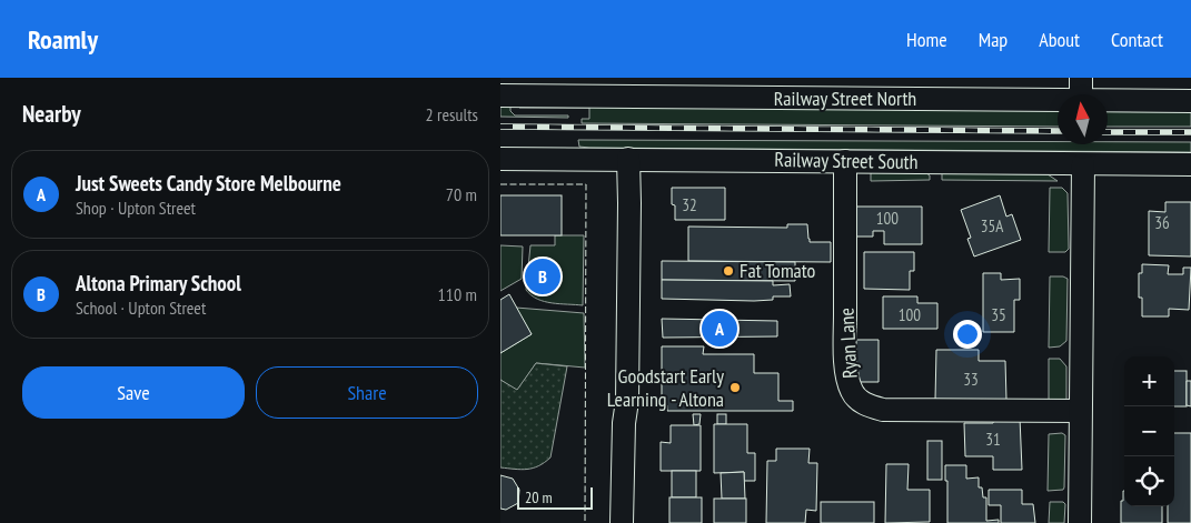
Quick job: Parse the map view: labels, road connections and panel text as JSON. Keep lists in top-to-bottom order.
{
  "streets": {
    "street": ["Railway Street North", "Railway Street South", "Ryan Lane"]
  },
  "crossings": [
    ["Railway Street South", "Ryan Lane"]
  ],
  "places": ["Fat Tomato", "Goodstart Early Learning - Altona"],
  "house_numbers": [
    "32",
    "100",
    "36",
    "35A",
    "100",
    "35",
    "33",
    "31"
  ],
  "scale_bar": "20 m",
  "north": "top",
  "page": {
    "header": "Roamly",
    "nav": [
      "Home",
      "Map",
      "About",
      "Contact"
    ],
    "heading": ["Nearby", "2 results"],
    "list": [
      {
        "mark": "A",
        "name": "Just Sweets Candy Store Melbourne",
        "note": "Shop · Upton Street",
        "value": "70 m"
      },
      {
        "mark": "B",
        "name": "Altona Primary School",
        "note": "School · Upton Street",
        "value": "110 m"
      }
    ],
    "pins": ["B", "A"],
    "buttons": ["Save", "Share"],
    "map_buttons": ["+", "−"],
    "scale": "20 m"
  }
}
